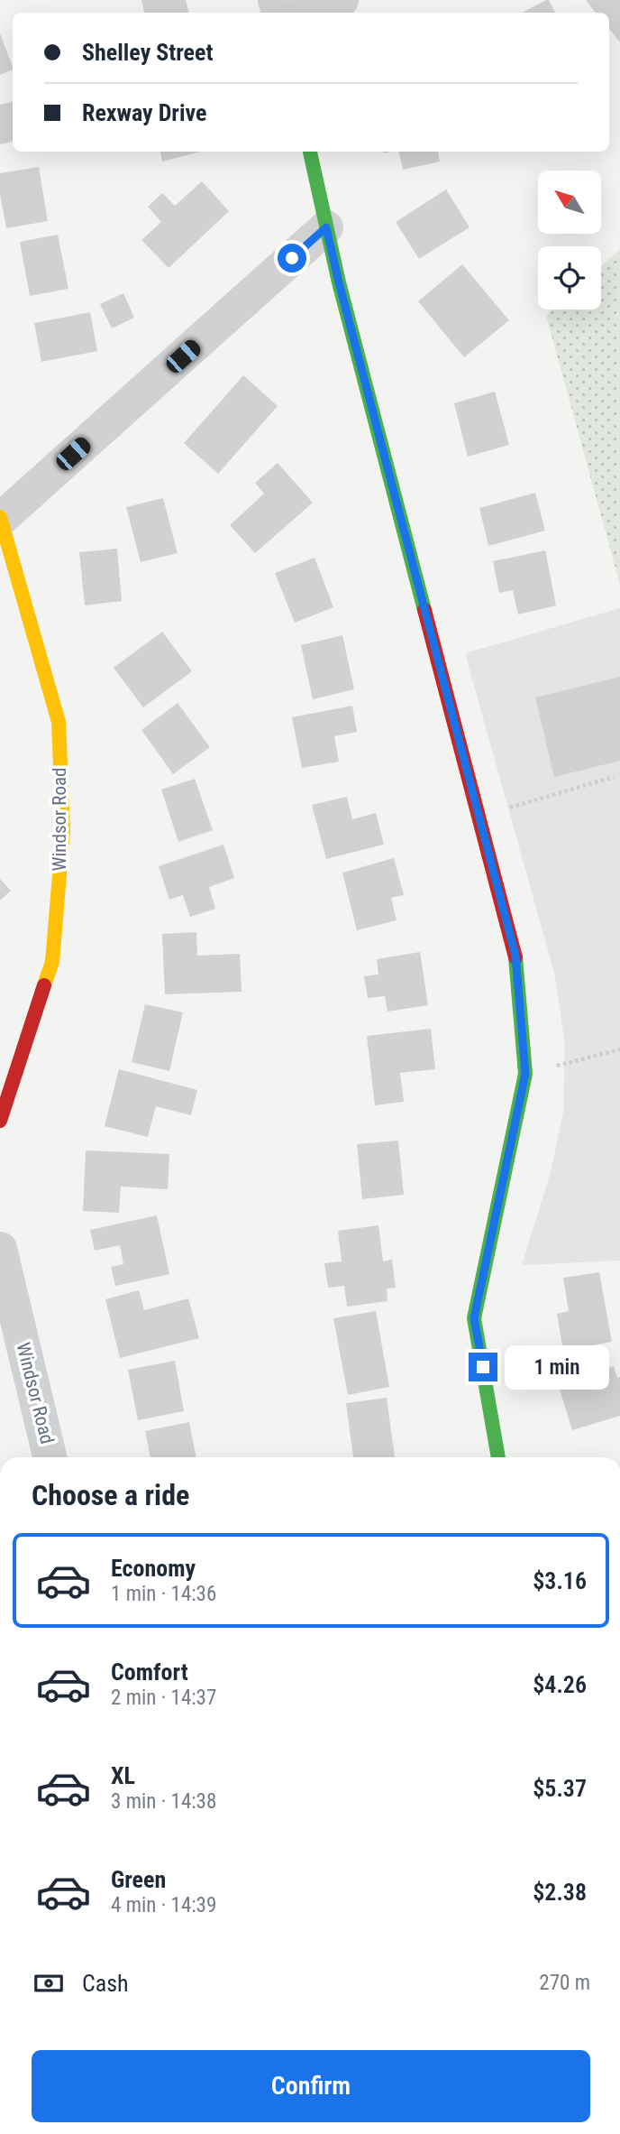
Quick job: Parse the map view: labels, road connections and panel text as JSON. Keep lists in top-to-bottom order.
{
  "streets": {
    "street": ["Windsor Road"]
  },
  "north": "top left",
  "page": {
    "banner": ["Shelley Street", "Rexway Drive"],
    "bubble": "1 min",
    "heading": "Choose a ride",
    "list": [
      {
        "name": "Economy",
        "note": "1 min · 14:36",
        "value": "$3.16"
      },
      {
        "name": "Comfort",
        "note": "2 min · 14:37",
        "value": "$4.26"
      },
      {
        "name": "XL",
        "note": "3 min · 14:38",
        "value": "$5.37"
      },
      {
        "name": "Green",
        "note": "4 min · 14:39",
        "value": "$2.38"
      }
    ],
    "pay": ["Cash", "270 m"],
    "buttons": "Confirm"
  }
}
